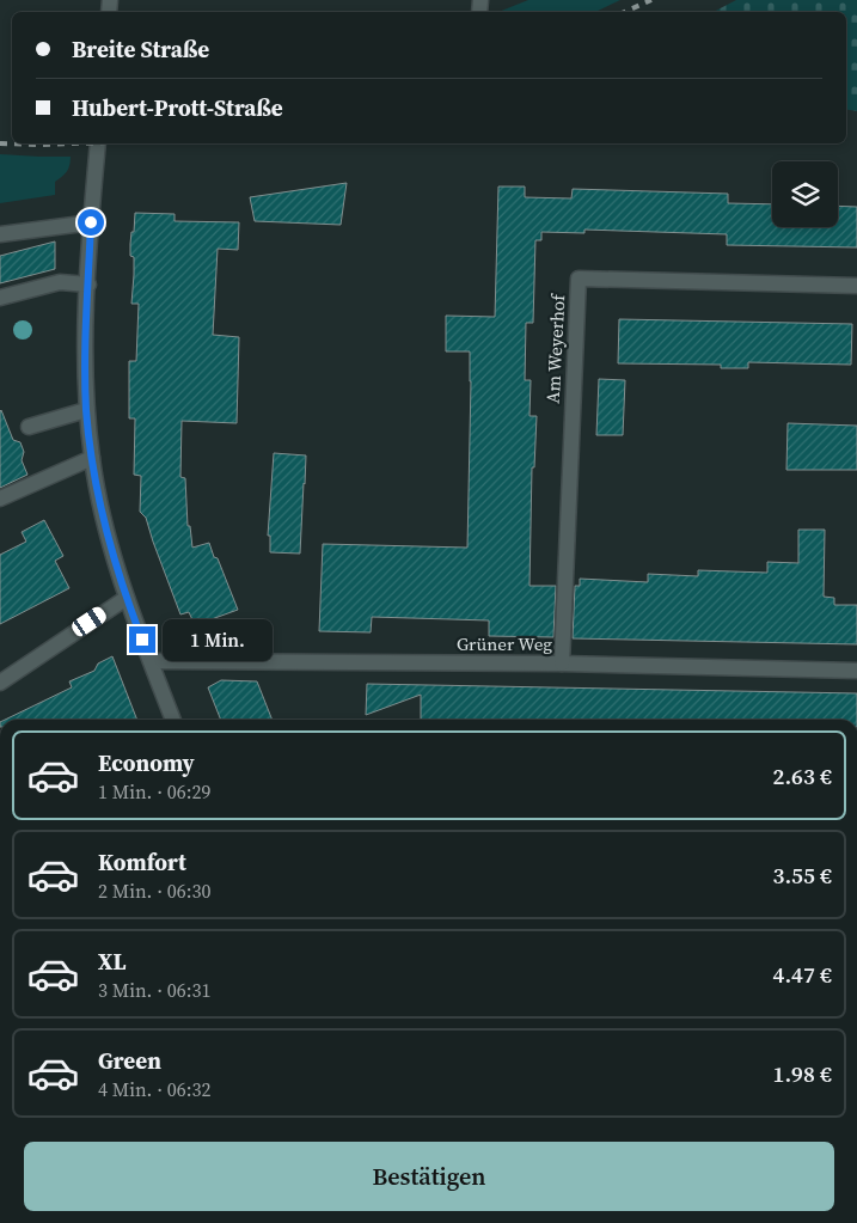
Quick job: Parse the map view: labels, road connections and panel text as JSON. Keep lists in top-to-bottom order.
{
  "streets": {
    "street": ["Am Weyerhof", "Grüner Weg"]
  },
  "crossings": [
    ["Am Weyerhof", "Grüner Weg"]
  ],
  "page": {
    "banner": ["Breite Straße", "Hubert-Prott-Straße"],
    "bubble": "1 Min.",
    "list": [
      {
        "name": "Economy",
        "note": "1 Min. · 06:29",
        "value": "2.63 €"
      },
      {
        "name": "Komfort",
        "note": "2 Min. · 06:30",
        "value": "3.55 €"
      },
      {
        "name": "XL",
        "note": "3 Min. · 06:31",
        "value": "4.47 €"
      },
      {
        "name": "Green",
        "note": "4 Min. · 06:32",
        "value": "1.98 €"
      }
    ],
    "buttons": "Bestätigen"
  }
}
